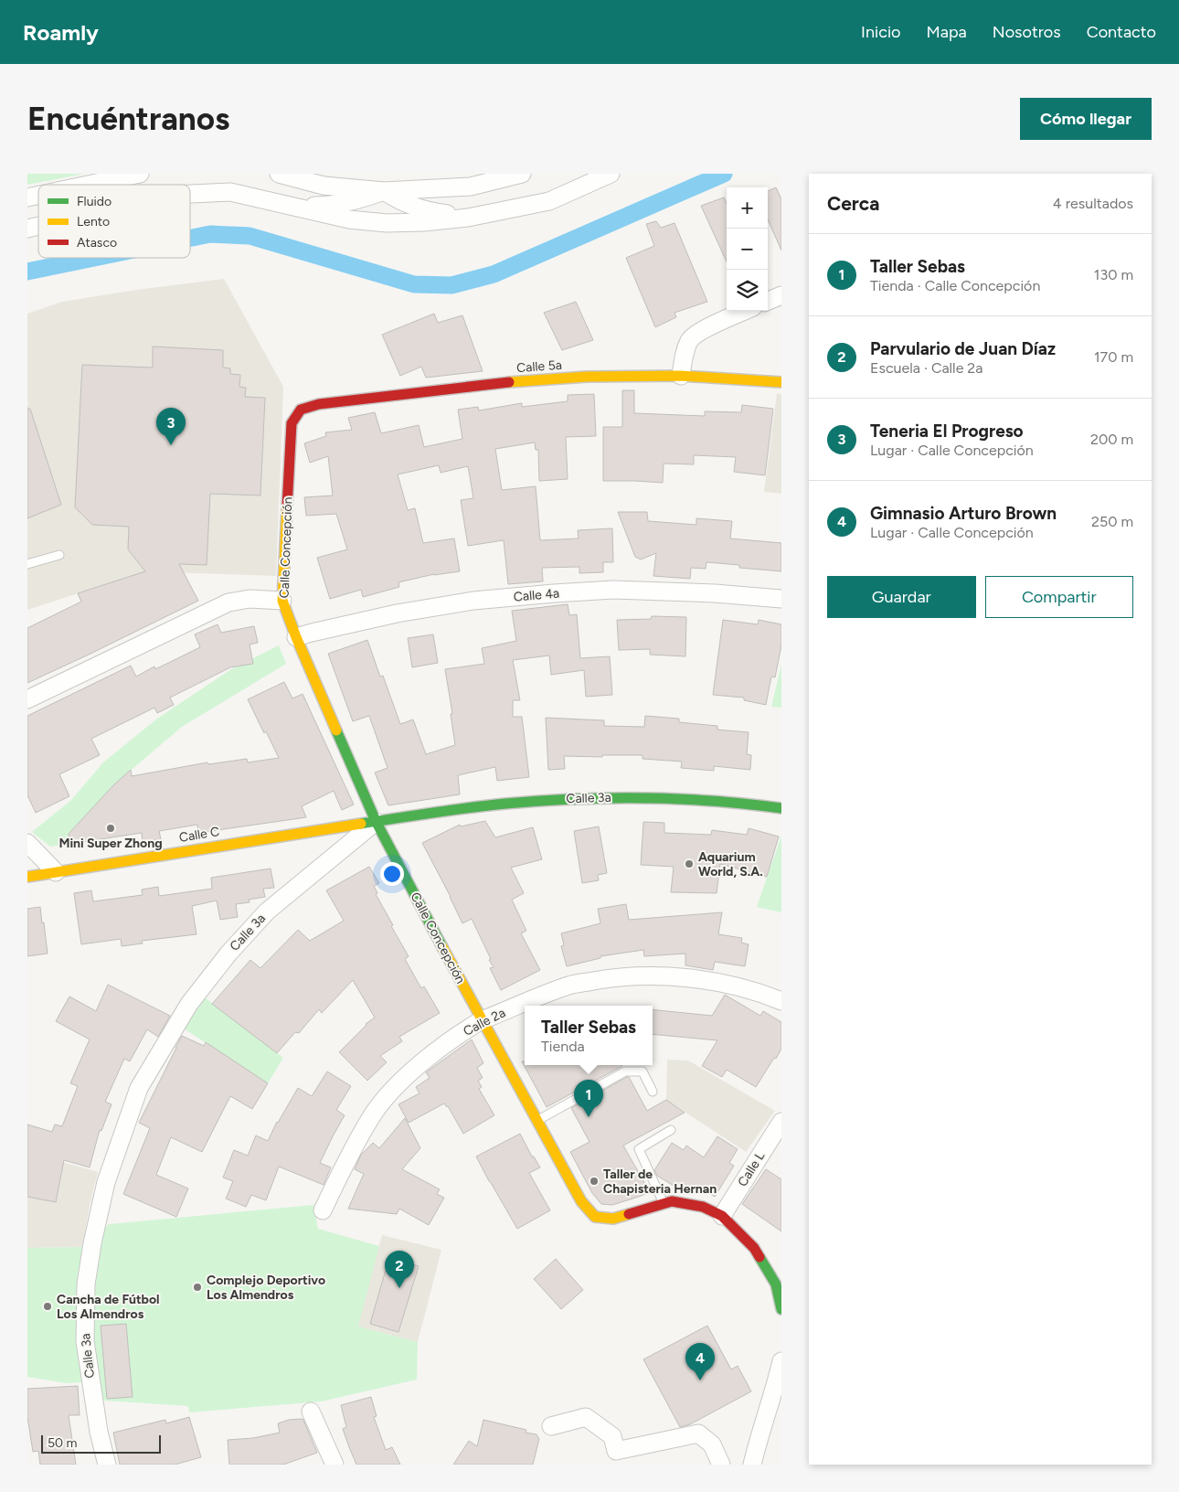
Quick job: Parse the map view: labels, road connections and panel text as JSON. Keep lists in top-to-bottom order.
{
  "streets": {
    "street": [
      "Calle 5a",
      "Calle Concepción",
      "Calle 4a",
      "Calle 3a",
      "Calle C",
      "Calle 2a",
      "Calle L"
    ]
  },
  "crossings": [
    ["Calle 5a", "Calle Concepción"],
    ["Calle Concepción", "Calle 4a"],
    ["Calle Concepción", "Calle 3a"],
    ["Calle Concepción", "Calle C"],
    ["Calle Concepción", "Calle 2a"],
    ["Calle Concepción", "Calle L"],
    ["Calle 3a", "Calle C"]
  ],
  "places": [
    "Mini Super Zhong",
    "Aquarium World, S.A.",
    "Taller de Chapisteria Hernan",
    "Complejo Deportivo Los Almendros",
    "Cancha de Fútbol Los Almendros"
  ],
  "legend": ["Fluido", "Lento", "Atasco"],
  "scale_bar": "50 m",
  "page": {
    "header": "Roamly",
    "nav": [
      "Inicio",
      "Mapa",
      "Nosotros",
      "Contacto"
    ],
    "buttons": [
      "Cómo llegar",
      ["Guardar", "Compartir"]
    ],
    "title": "Encuéntranos",
    "heading": ["Cerca", "4 resultados"],
    "map_buttons": ["+", "−"],
    "list": [
      {
        "mark": "1",
        "name": "Taller Sebas",
        "note": "Tienda · Calle Concepción",
        "value": "130 m"
      },
      {
        "mark": "2",
        "name": "Parvulario de Juan Díaz",
        "note": "Escuela · Calle 2a",
        "value": "170 m"
      },
      {
        "mark": "3",
        "name": "Teneria El Progreso",
        "note": "Lugar · Calle Concepción",
        "value": "200 m"
      },
      {
        "mark": "4",
        "name": "Gimnasio Arturo Brown",
        "note": "Lugar · Calle Concepción",
        "value": "250 m"
      }
    ],
    "pins": [
      "3",
      "1",
      "2",
      "4"
    ],
    "popup": ["Taller Sebas", "Tienda"],
    "scale": "50 m"
  }
}
